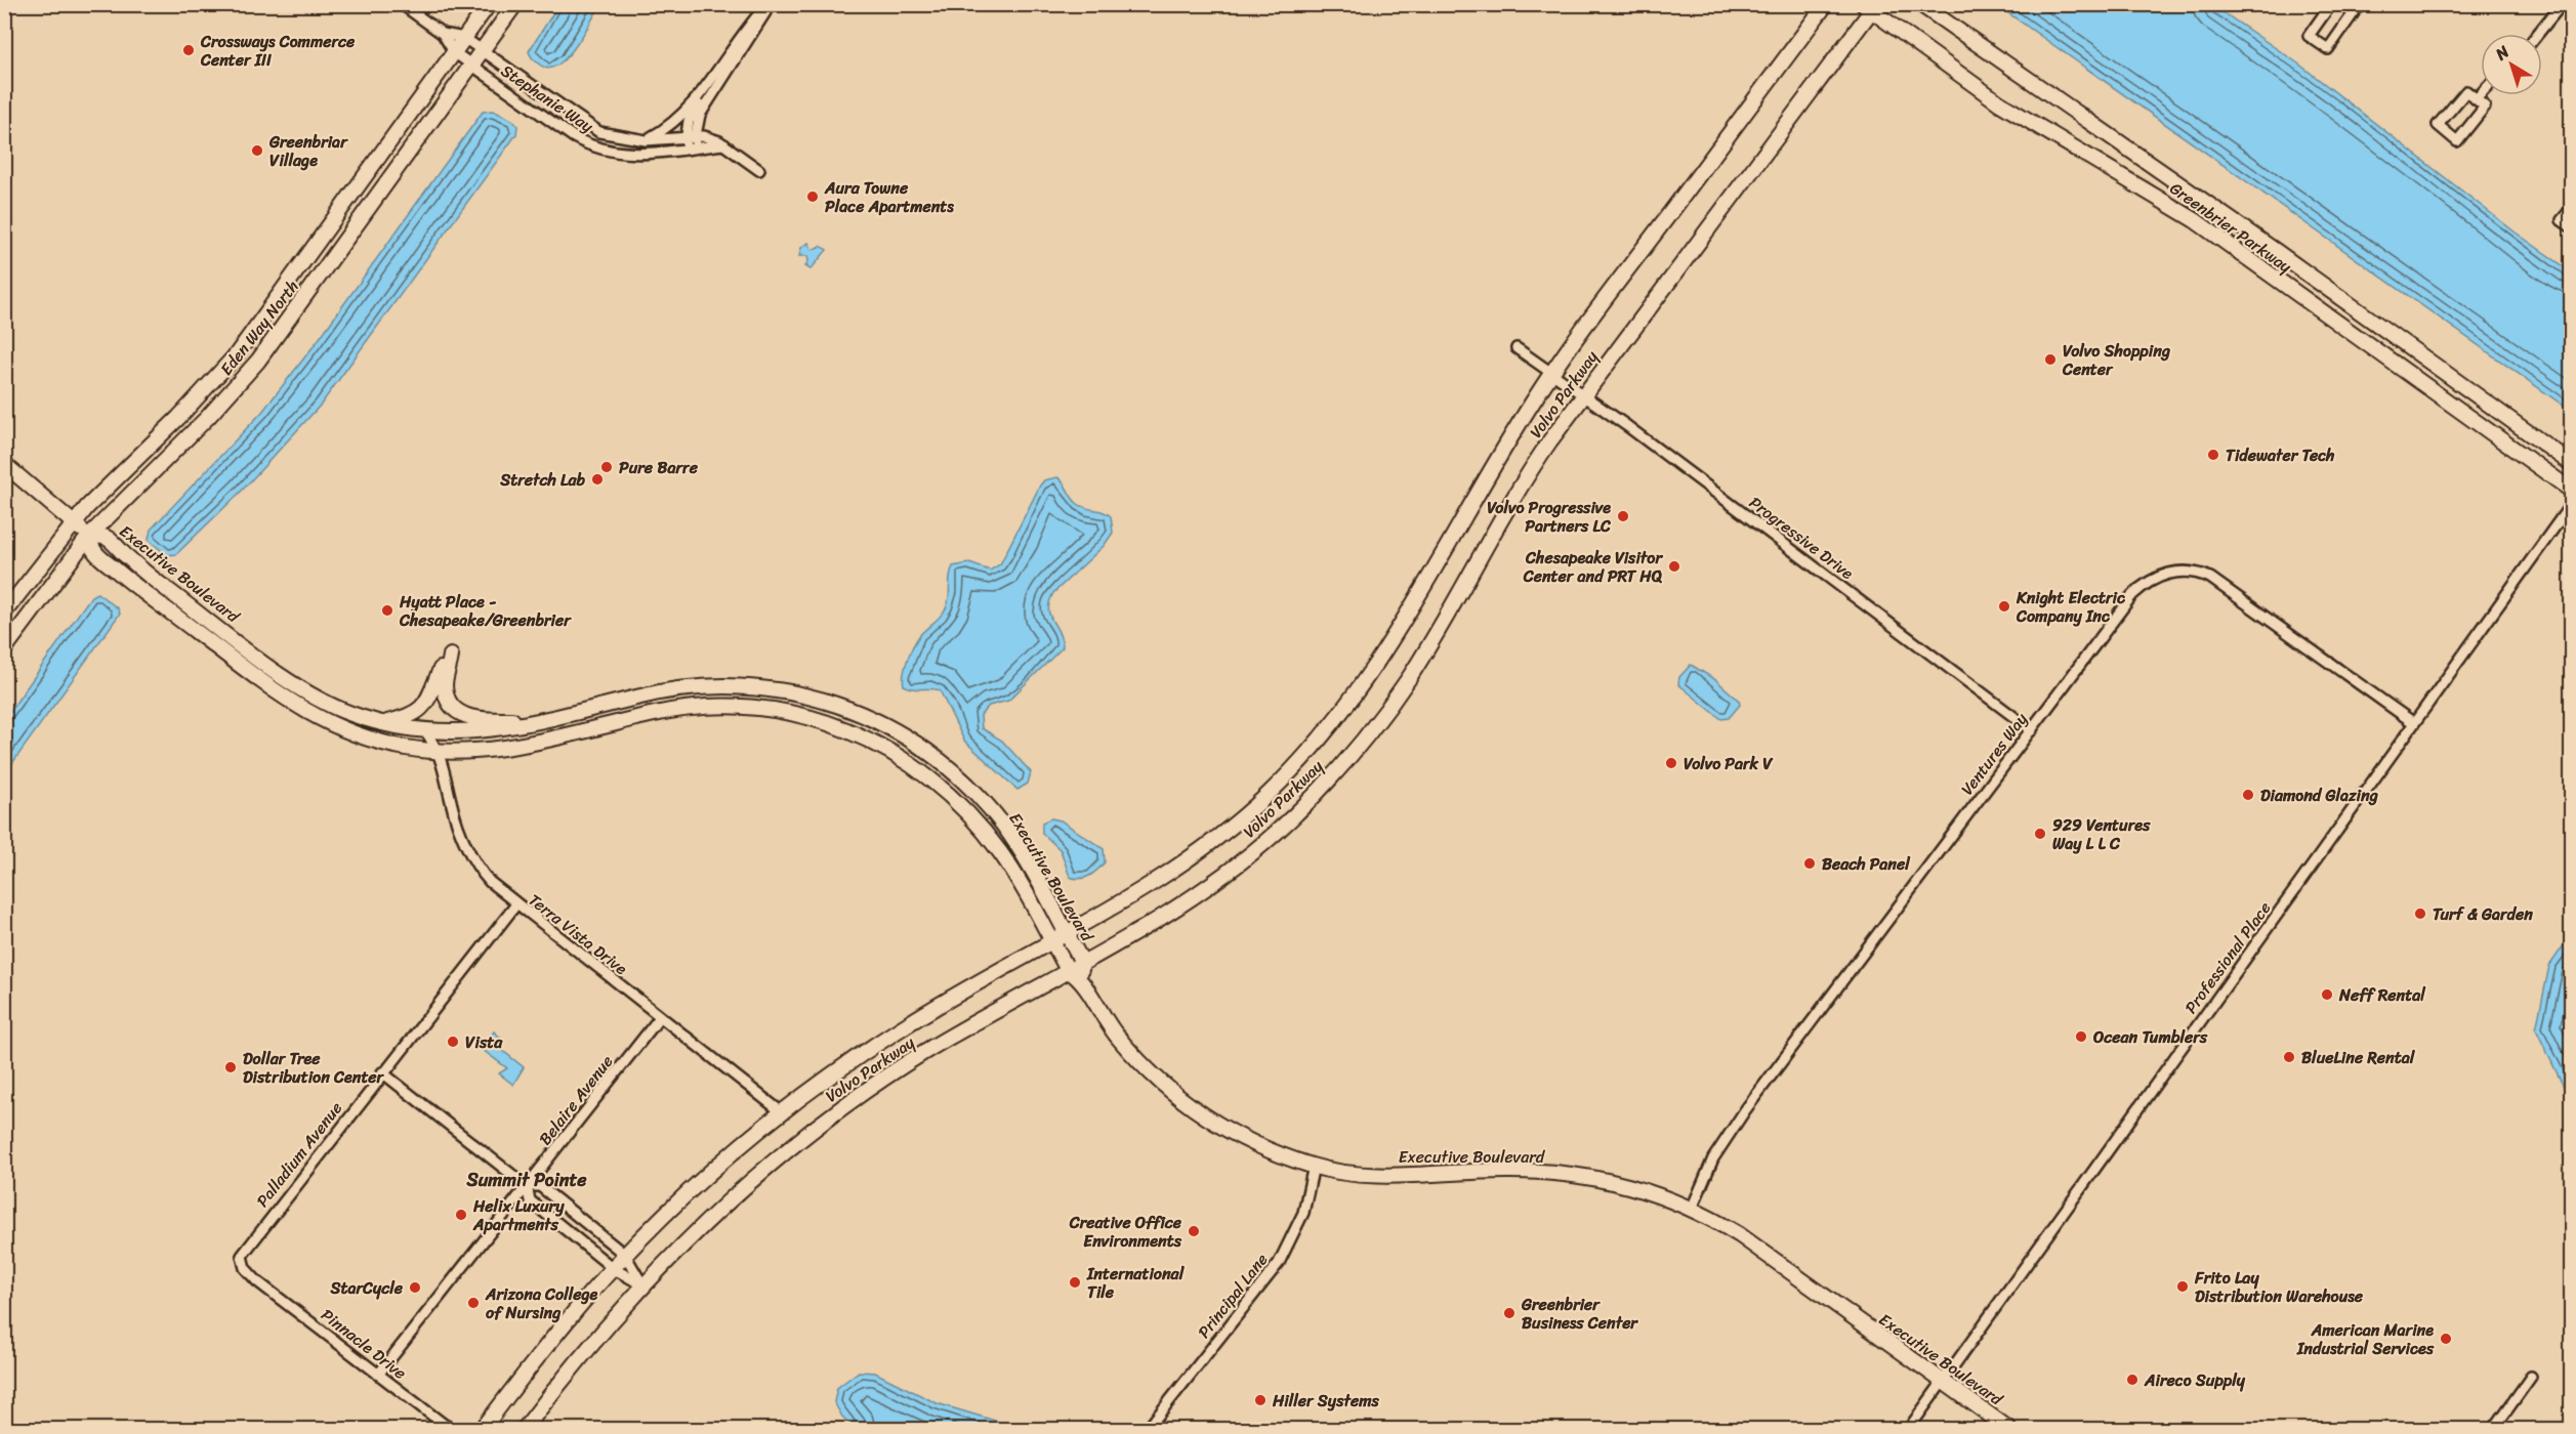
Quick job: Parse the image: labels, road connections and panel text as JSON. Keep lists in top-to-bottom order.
{
  "streets": {
    "main road": [
      "Greenbrier Parkway",
      "Eden Way North",
      "Volvo Parkway",
      "Executive Boulevard"
    ],
    "street": [
      "Stephanie Way",
      "Progressive Drive",
      "Ventures Way",
      "Terra Vista Drive",
      "Professional Place",
      "Belaire Avenue",
      "Palladium Avenue",
      "Principal Lane",
      "Pinnacle Drive"
    ]
  },
  "crossings": [
    ["Stephanie Way", "Eden Way North"],
    ["Greenbrier Parkway", "Volvo Parkway"],
    ["Eden Way North", "Executive Boulevard"],
    ["Volvo Parkway", "Progressive Drive"],
    ["Volvo Parkway", "Executive Boulevard"],
    ["Volvo Parkway", "Terra Vista Drive"],
    ["Progressive Drive", "Ventures Way"],
    ["Executive Boulevard", "Ventures Way"],
    ["Executive Boulevard", "Terra Vista Drive"],
    ["Executive Boulevard", "Professional Place"],
    ["Executive Boulevard", "Principal Lane"],
    ["Ventures Way", "Professional Place"],
    ["Terra Vista Drive", "Belaire Avenue"],
    ["Terra Vista Drive", "Palladium Avenue"],
    ["Belaire Avenue", "Pinnacle Drive"],
    ["Palladium Avenue", "Pinnacle Drive"]
  ],
  "districts": ["Summit Pointe"],
  "places": [
    "Crossways Commerce Center III",
    "Greenbriar Village",
    "Aura Towne Place Apartments",
    "Volvo Shopping Center",
    "Tidewater Tech",
    "Pure Barre",
    "Stretch Lab",
    "Volvo Progressive Partners LC",
    "Chesapeake Visitor Center and PRT HQ",
    "Knight Electric Company Inc",
    "Hyatt Place - Chesapeake/Greenbrier",
    "Volvo Park V",
    "Diamond Glazing",
    "929 Ventures Way L L C",
    "Beach Panel",
    "Turf & Garden",
    "Neff Rental",
    "Ocean Tumblers",
    "Vista",
    "BlueLine Rental",
    "Dollar Tree Distribution Center",
    "Helix Luxury Apartments",
    "Creative Office Environments",
    "International Tile",
    "Frito Lay Distribution Warehouse",
    "StarCycle",
    "Arizona College of Nursing",
    "Greenbrier Business Center",
    "American Marine Industrial Services",
    "Aireco Supply",
    "Hiller Systems"
  ],
  "north": "top left"
}
